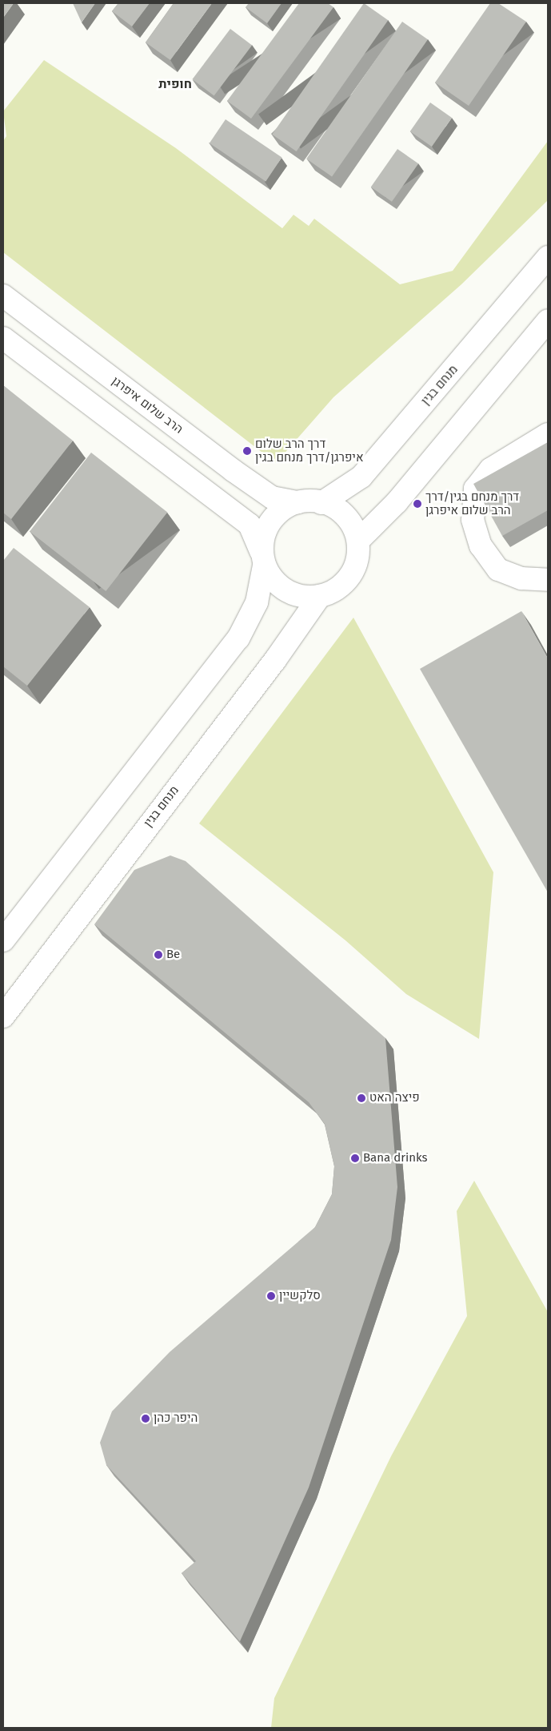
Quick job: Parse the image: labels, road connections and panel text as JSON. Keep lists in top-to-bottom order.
{
  "streets": {
    "main road": ["מנחם בגין", "הרב שלום איפרגן"]
  },
  "crossings": [
    ["מנחם בגין", "הרב שלום איפרגן"]
  ],
  "districts": ["חופית"],
  "places": [
    "דרך הרב שלום איפרגן/דרך מנחם בגין",
    "דרך מנחם בגין/דרך הרב שלום איפרגן",
    "Be",
    "פיצה האט",
    "Bana drinks",
    "סלקשיין",
    "היפר כהן"
  ]
}
